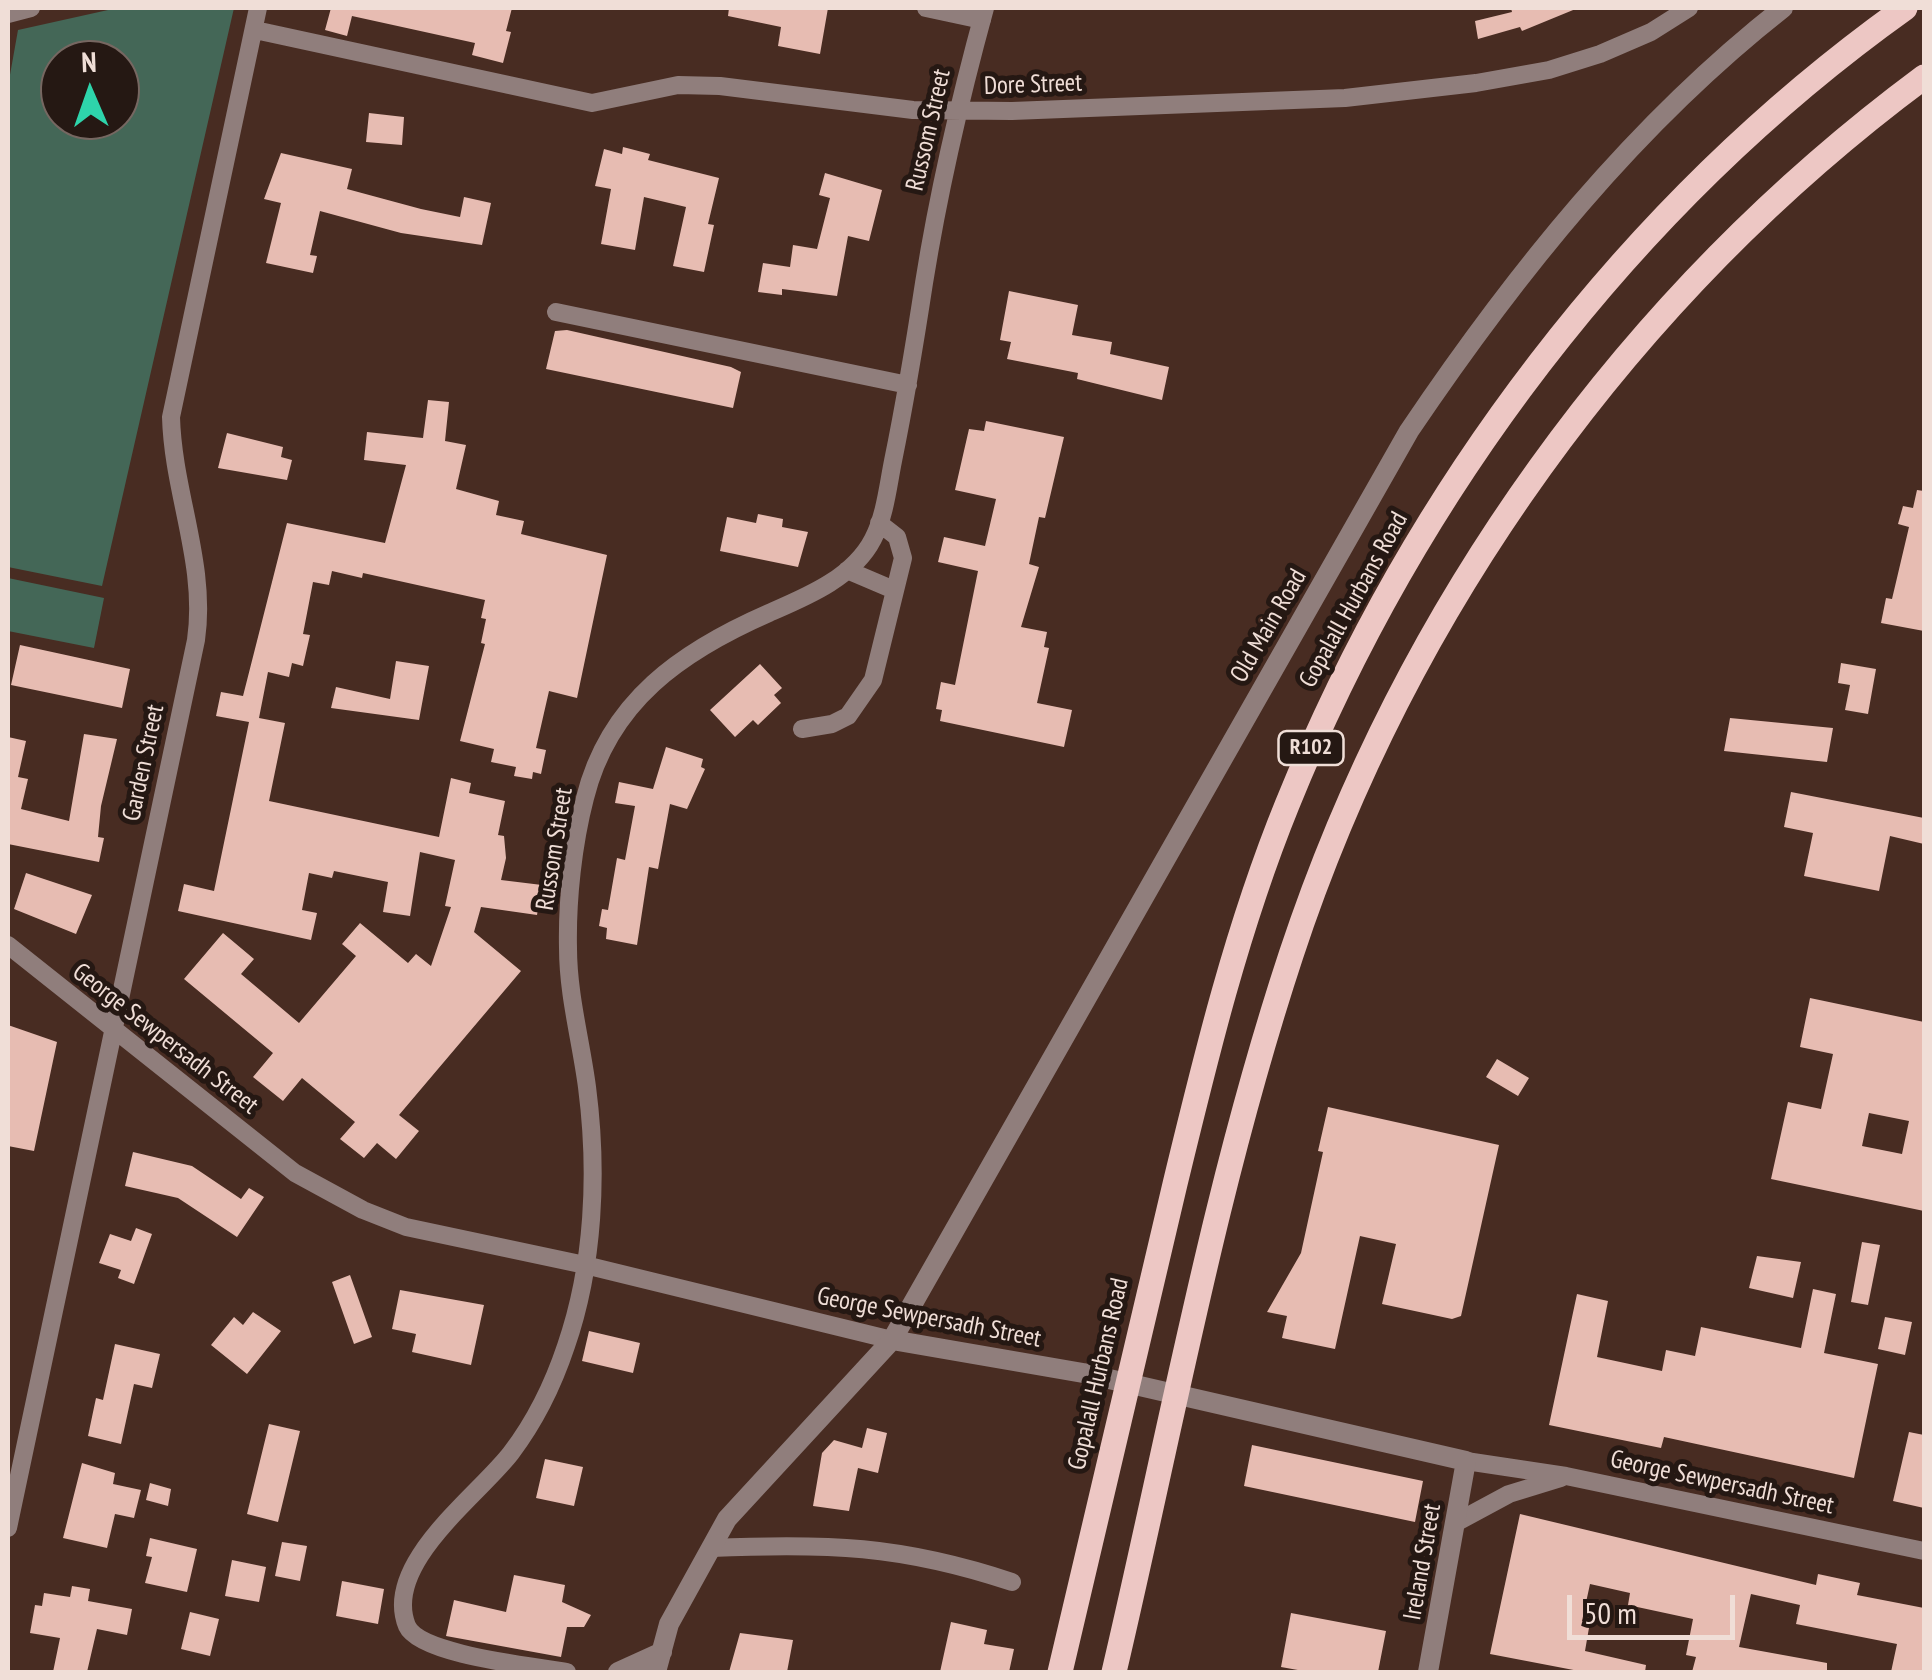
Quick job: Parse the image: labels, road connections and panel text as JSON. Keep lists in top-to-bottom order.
{
  "streets": {
    "main road": ["Gopalall Hurbans Road", "R102"],
    "street": [
      "Dore Street",
      "Russom Street",
      "Old Main Road",
      "Garden Street",
      "George Sewpersadh Street",
      "Ireland Street"
    ]
  },
  "crossings": [
    ["Dore Street", "Russom Street"],
    ["Dore Street", "Garden Street"],
    ["Russom Street", "George Sewpersadh Street"],
    ["Old Main Road", "George Sewpersadh Street"],
    ["Garden Street", "George Sewpersadh Street"],
    ["George Sewpersadh Street", "Ireland Street"]
  ],
  "scale_bar": "50 m",
  "north": "top"
}
